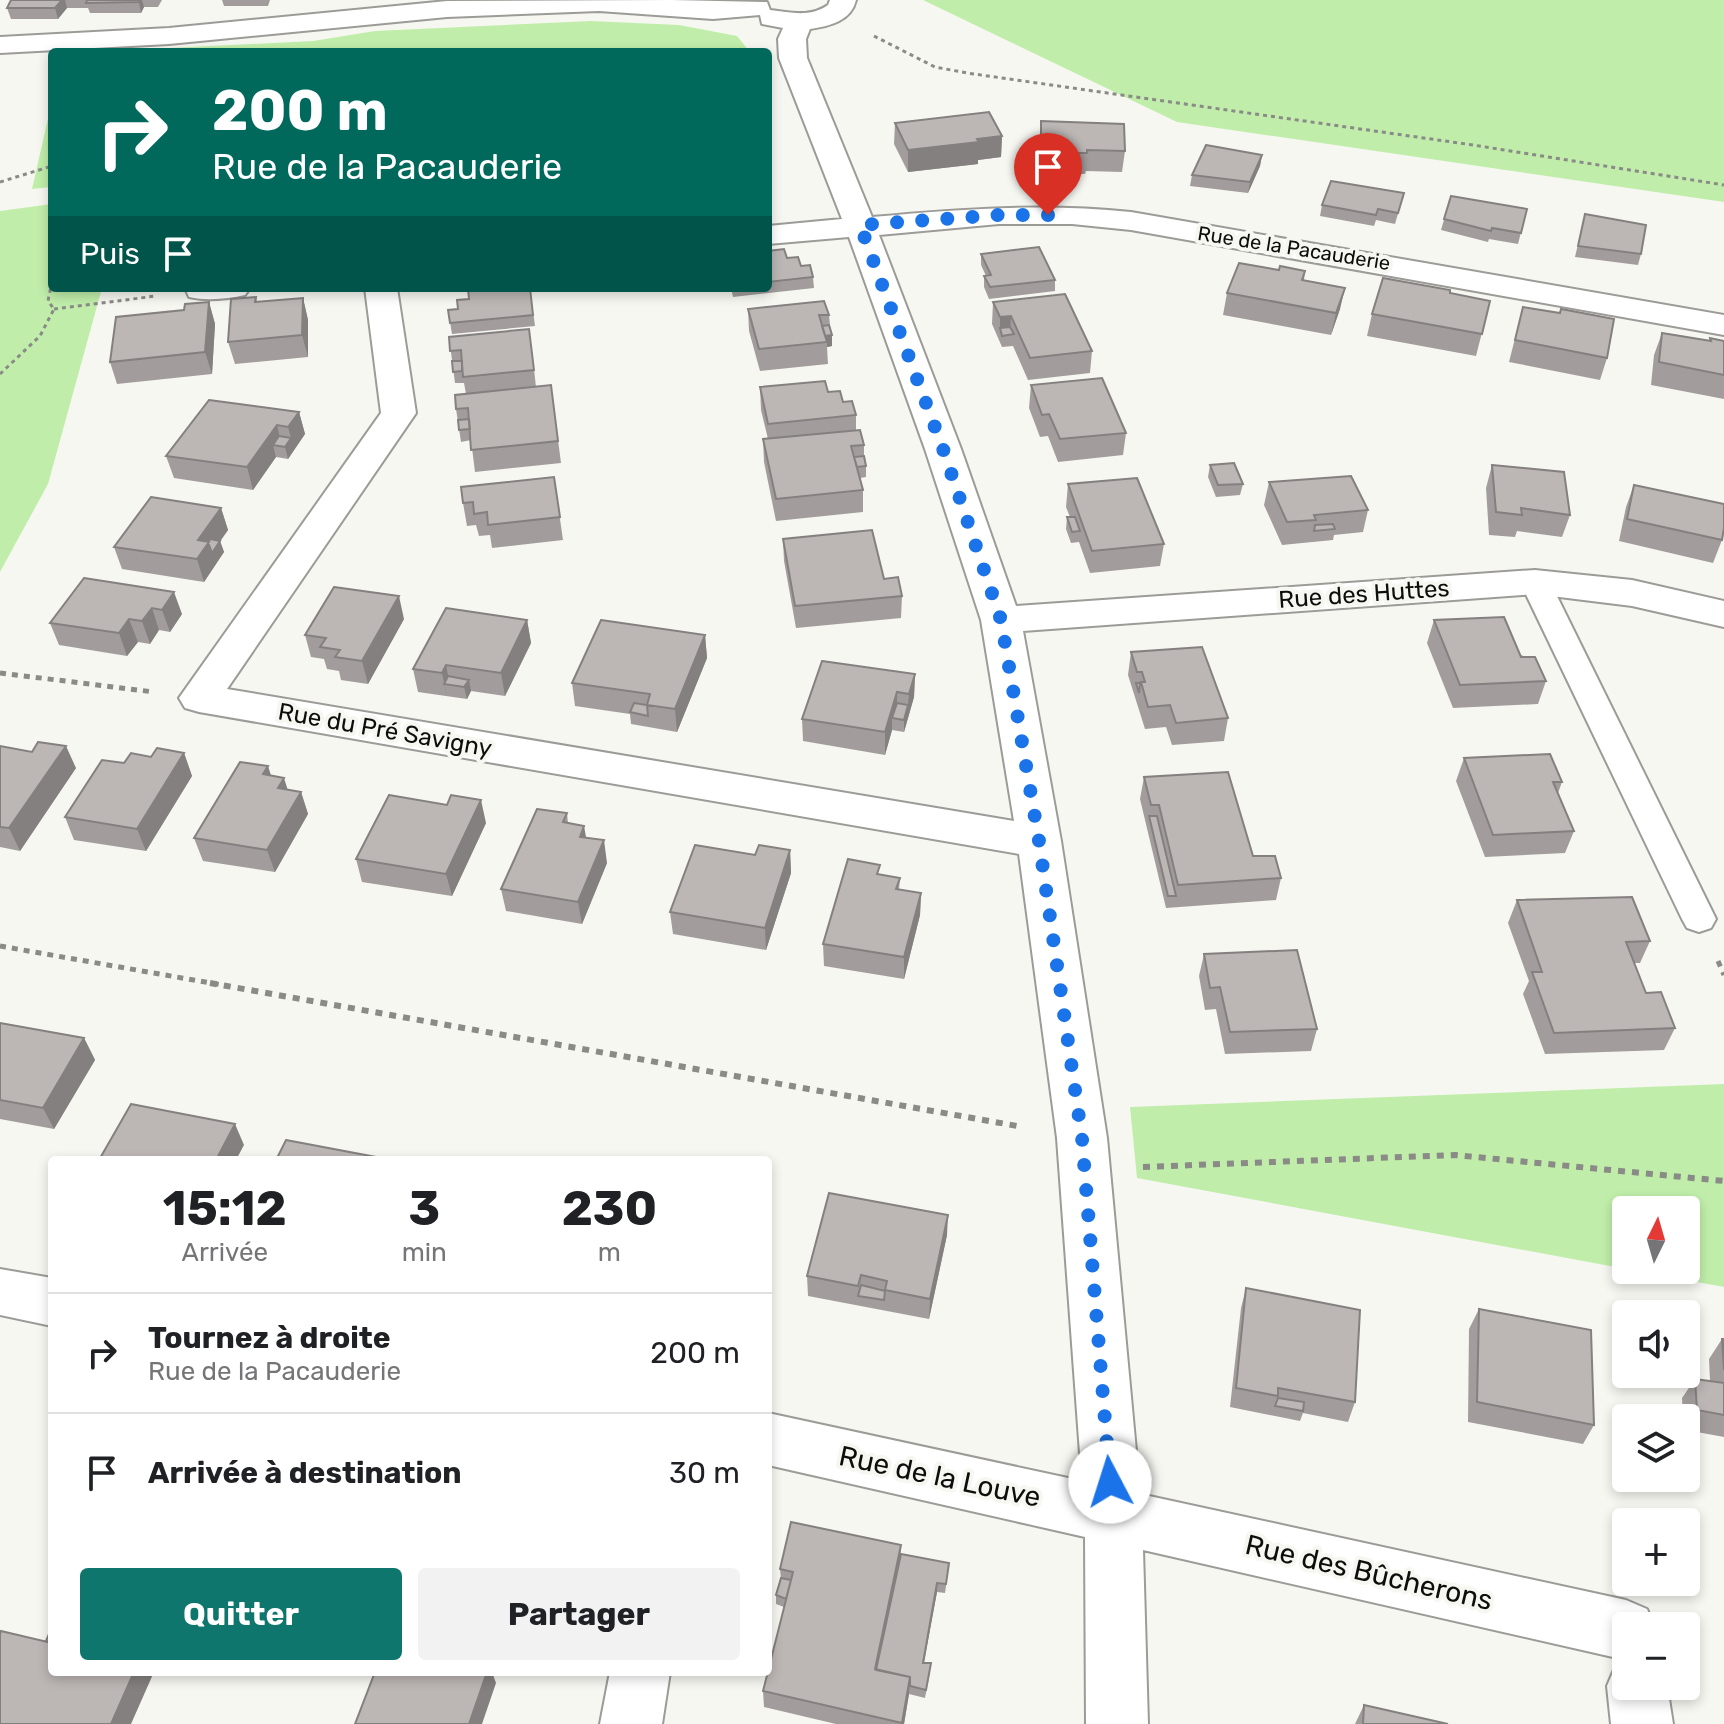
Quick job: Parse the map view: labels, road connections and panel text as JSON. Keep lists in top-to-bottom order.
{
  "streets": {
    "street": [
      "Rue de la Pacauderie",
      "Rue des Huttes",
      "Rue du Pré Savigny",
      "Rue de la Louve",
      "Rue des Bûcherons"
    ]
  },
  "crossings": [
    ["Rue de la Louve", "Rue des Bûcherons"]
  ],
  "north": "top",
  "page": {
    "turn": ["200 m", "Rue de la Pacauderie"],
    "then": "Puis",
    "eta": [
      "15:12",
      "Arrivée",
      "3",
      "min",
      "230",
      "m"
    ],
    "map_buttons": ["+", "−"],
    "list": [
      {
        "name": "Tournez à droite",
        "note": "Rue de la Pacauderie",
        "value": "200 m"
      },
      {
        "name": "Arrivée à destination",
        "value": "30 m"
      }
    ],
    "buttons": ["Quitter", "Partager"]
  }
}
